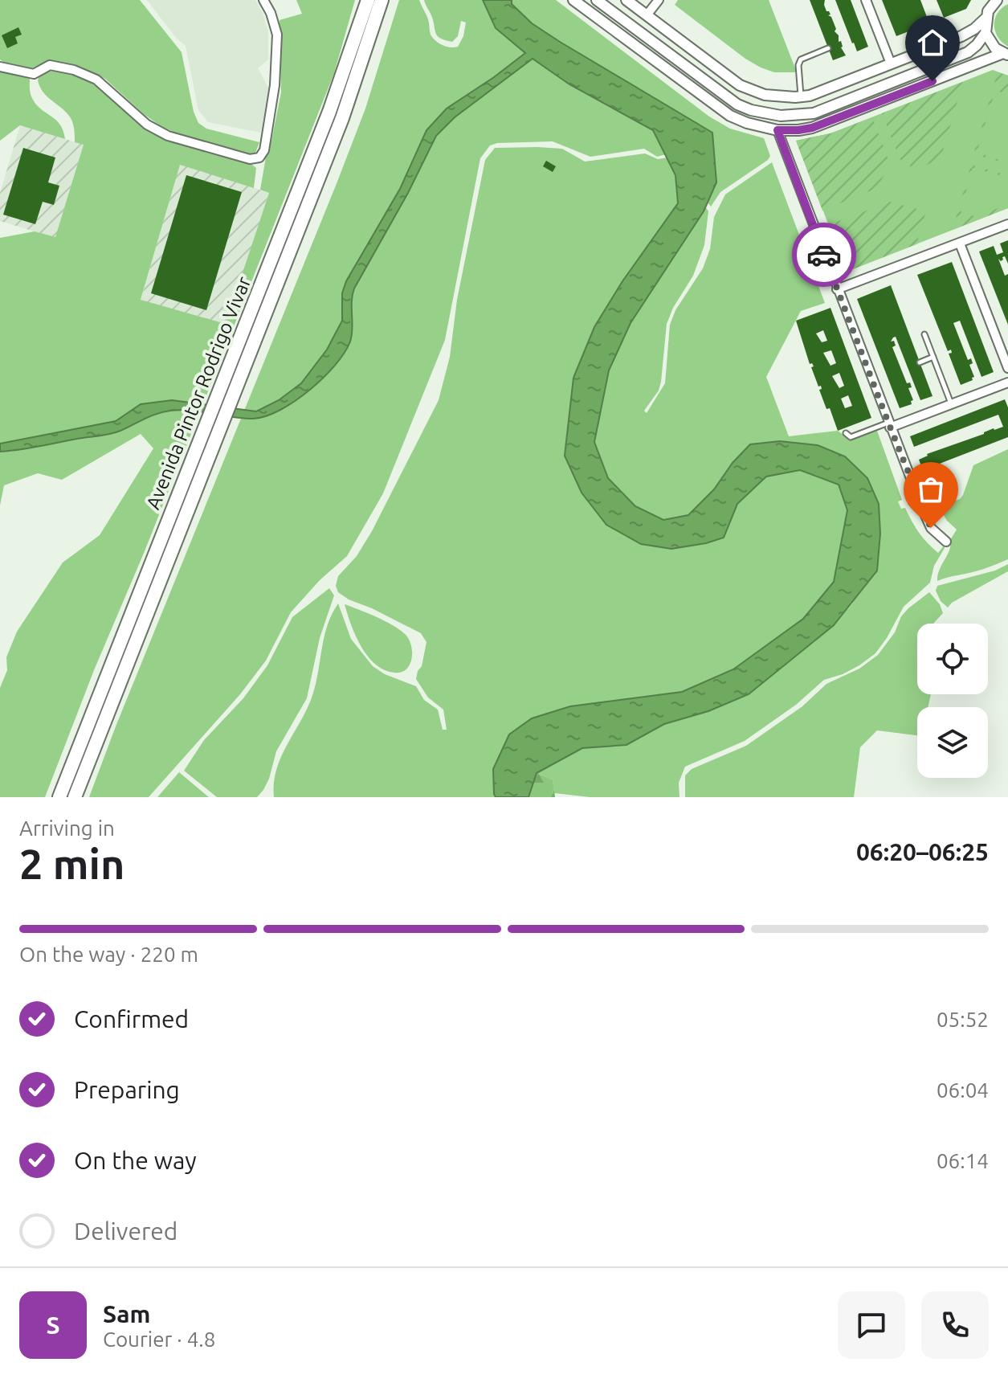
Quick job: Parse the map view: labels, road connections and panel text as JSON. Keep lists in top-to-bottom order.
{
  "streets": {
    "main road": ["Avenida Pintor Rodrigo Vivar"]
  },
  "page": {
    "heading": ["2 min", "Arriving in", "06:20–06:25"],
    "panel": ["Sam", "Courier · 4.8"],
    "bar": "On the way · 220 m",
    "list": [
      ["Confirmed", "05:52"],
      ["Preparing", "06:04"],
      ["On the way", "06:14"],
      "Delivered"
    ],
    "round": "S"
  }
}
